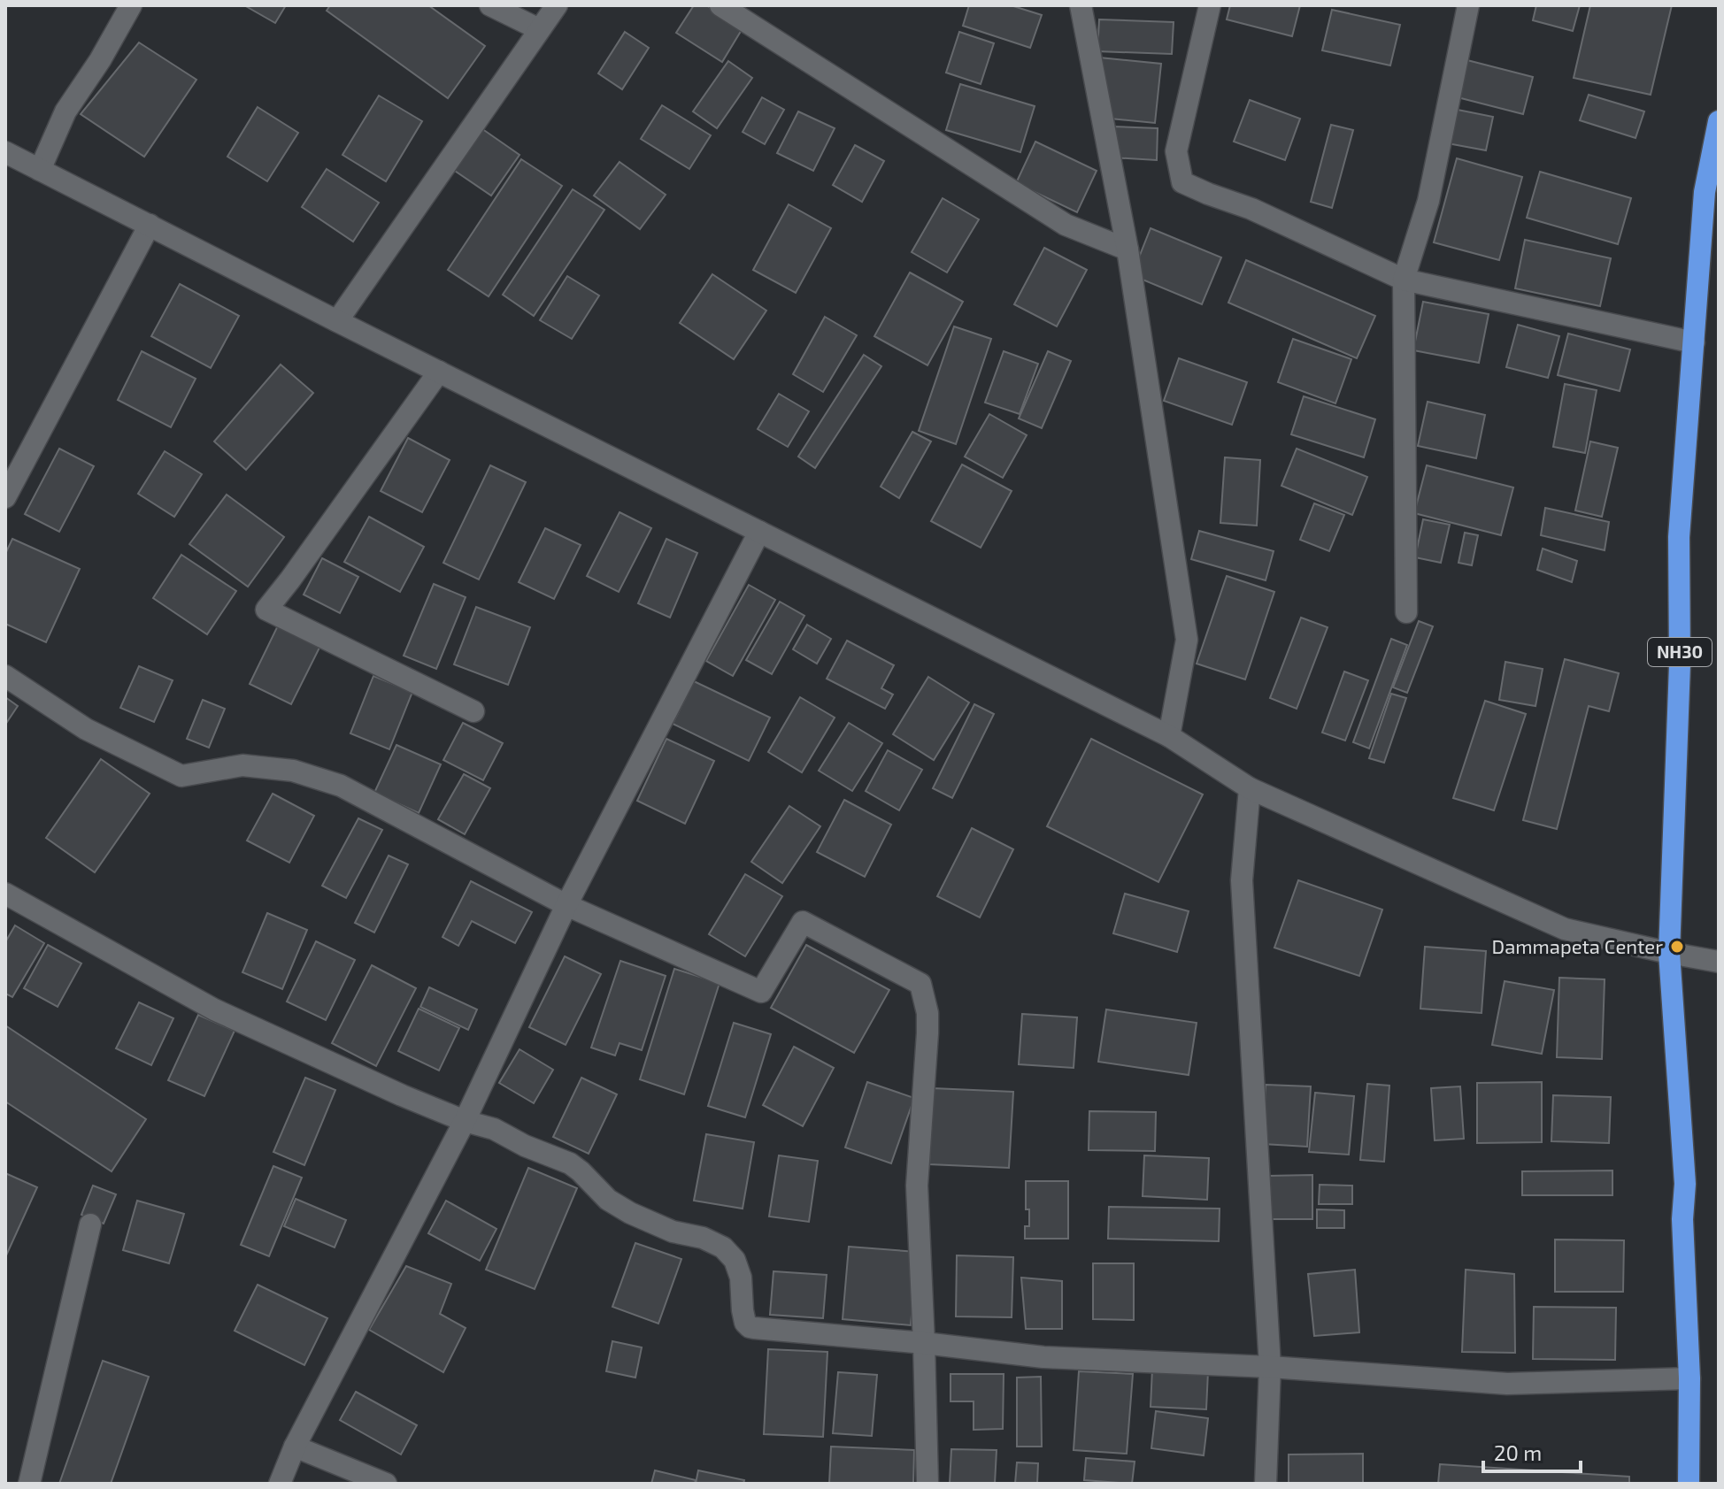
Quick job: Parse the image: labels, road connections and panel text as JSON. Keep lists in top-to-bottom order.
{
  "streets": {
    "highway": ["NH30"]
  },
  "places": ["Dammapeta Center"],
  "scale_bar": "20 m"
}
